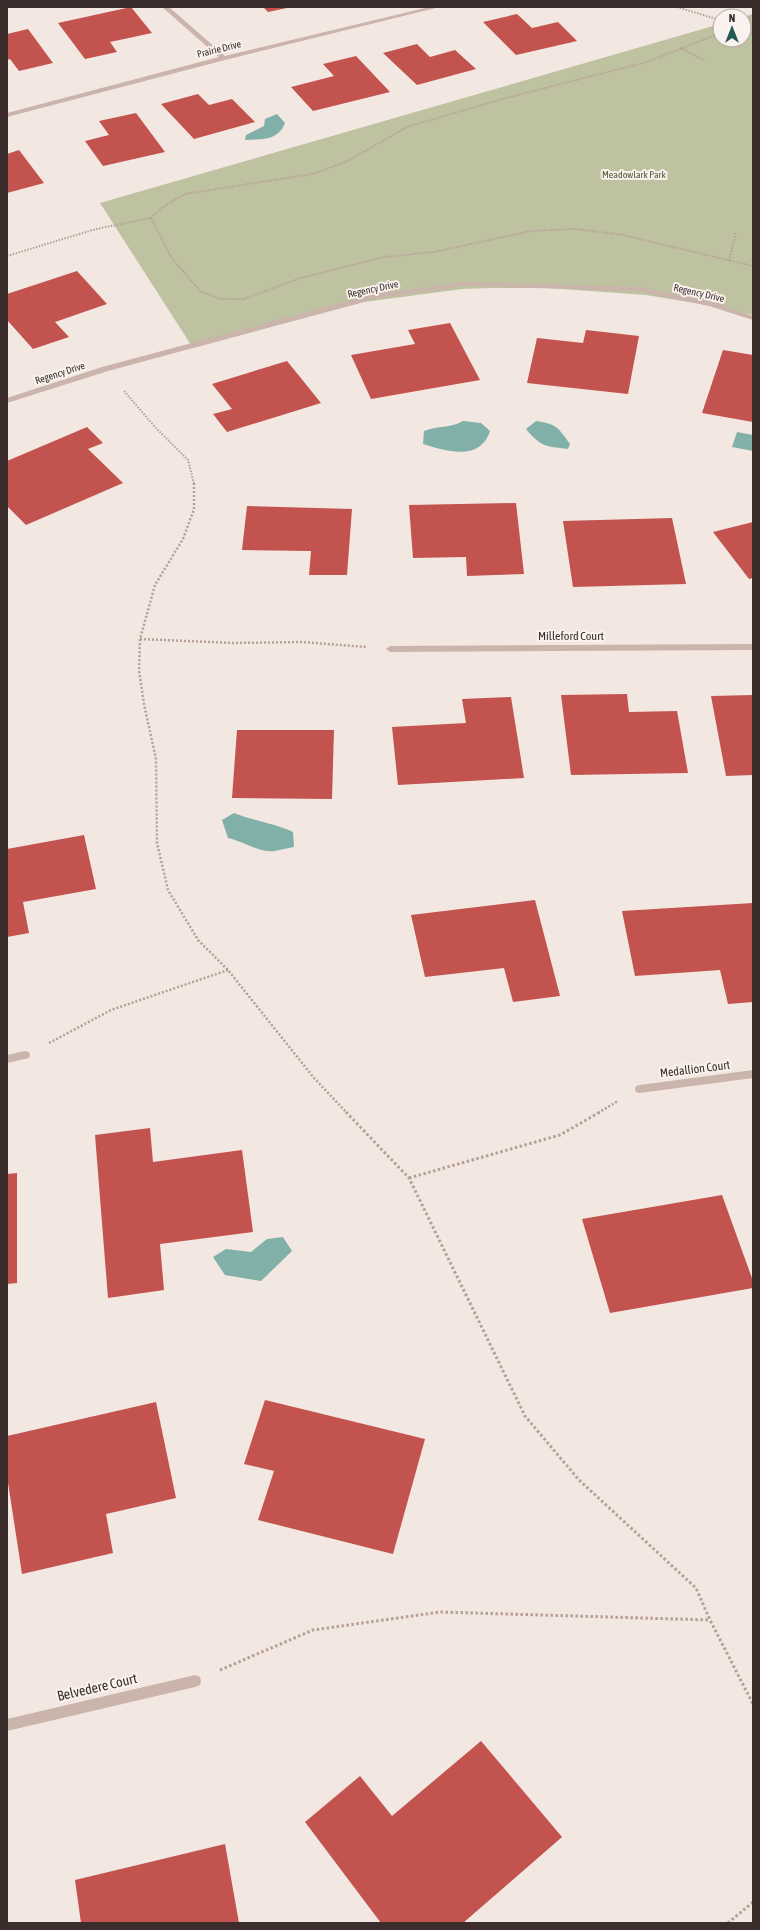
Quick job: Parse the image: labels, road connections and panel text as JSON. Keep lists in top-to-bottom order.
{
  "streets": {
    "street": [
      "Prairie Drive",
      "Regency Drive",
      "Milleford Court",
      "Medallion Court",
      "Belvedere Court"
    ]
  },
  "parks": ["Meadowlark Park"],
  "north": "top"
}
